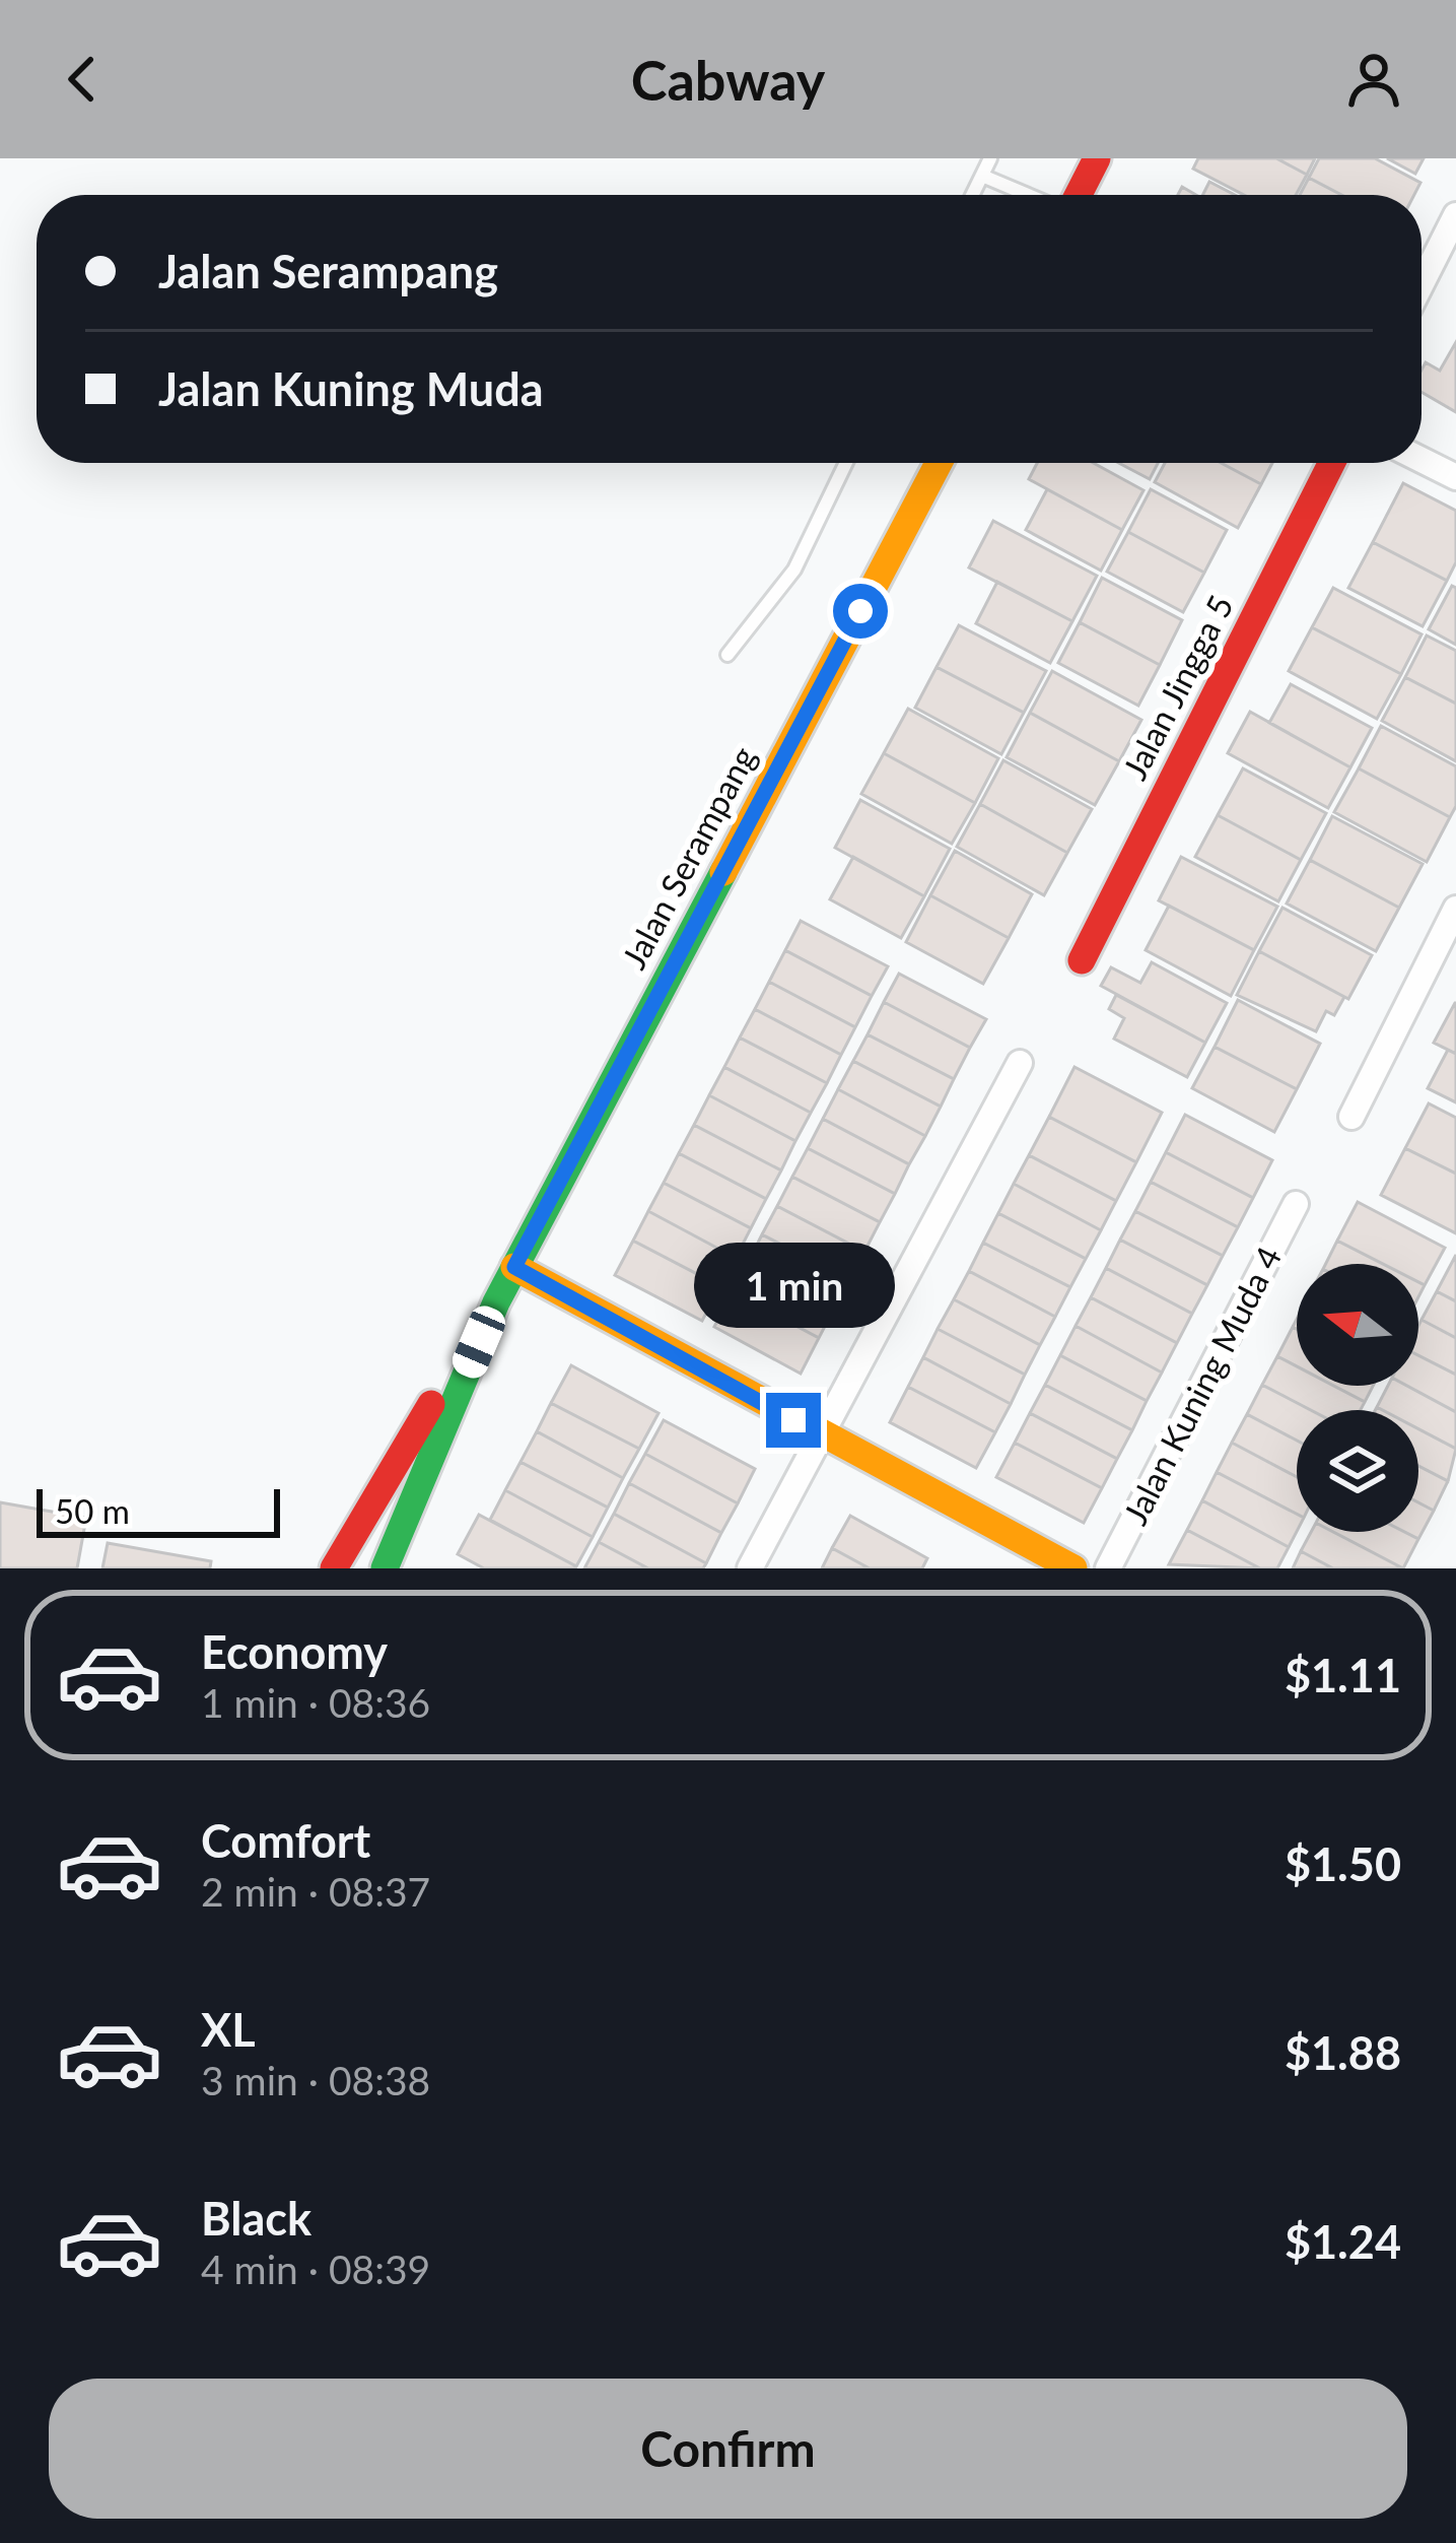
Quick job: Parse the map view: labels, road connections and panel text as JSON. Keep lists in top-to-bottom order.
{
  "streets": {
    "main road": ["Jalan Jingga 5", "Jalan Serampang"],
    "street": ["Jalan Kuning Muda 4"]
  },
  "scale_bar": "50 m",
  "north": "left",
  "page": {
    "header": "Cabway",
    "banner": ["Jalan Serampang", "Jalan Kuning Muda"],
    "bubble": "1 min",
    "scale": "50 m",
    "list": [
      {
        "name": "Economy",
        "note": "1 min · 08:36",
        "value": "$1.11"
      },
      {
        "name": "Comfort",
        "note": "2 min · 08:37",
        "value": "$1.50"
      },
      {
        "name": "XL",
        "note": "3 min · 08:38",
        "value": "$1.88"
      },
      {
        "name": "Black",
        "note": "4 min · 08:39",
        "value": "$1.24"
      }
    ],
    "buttons": "Confirm"
  }
}
